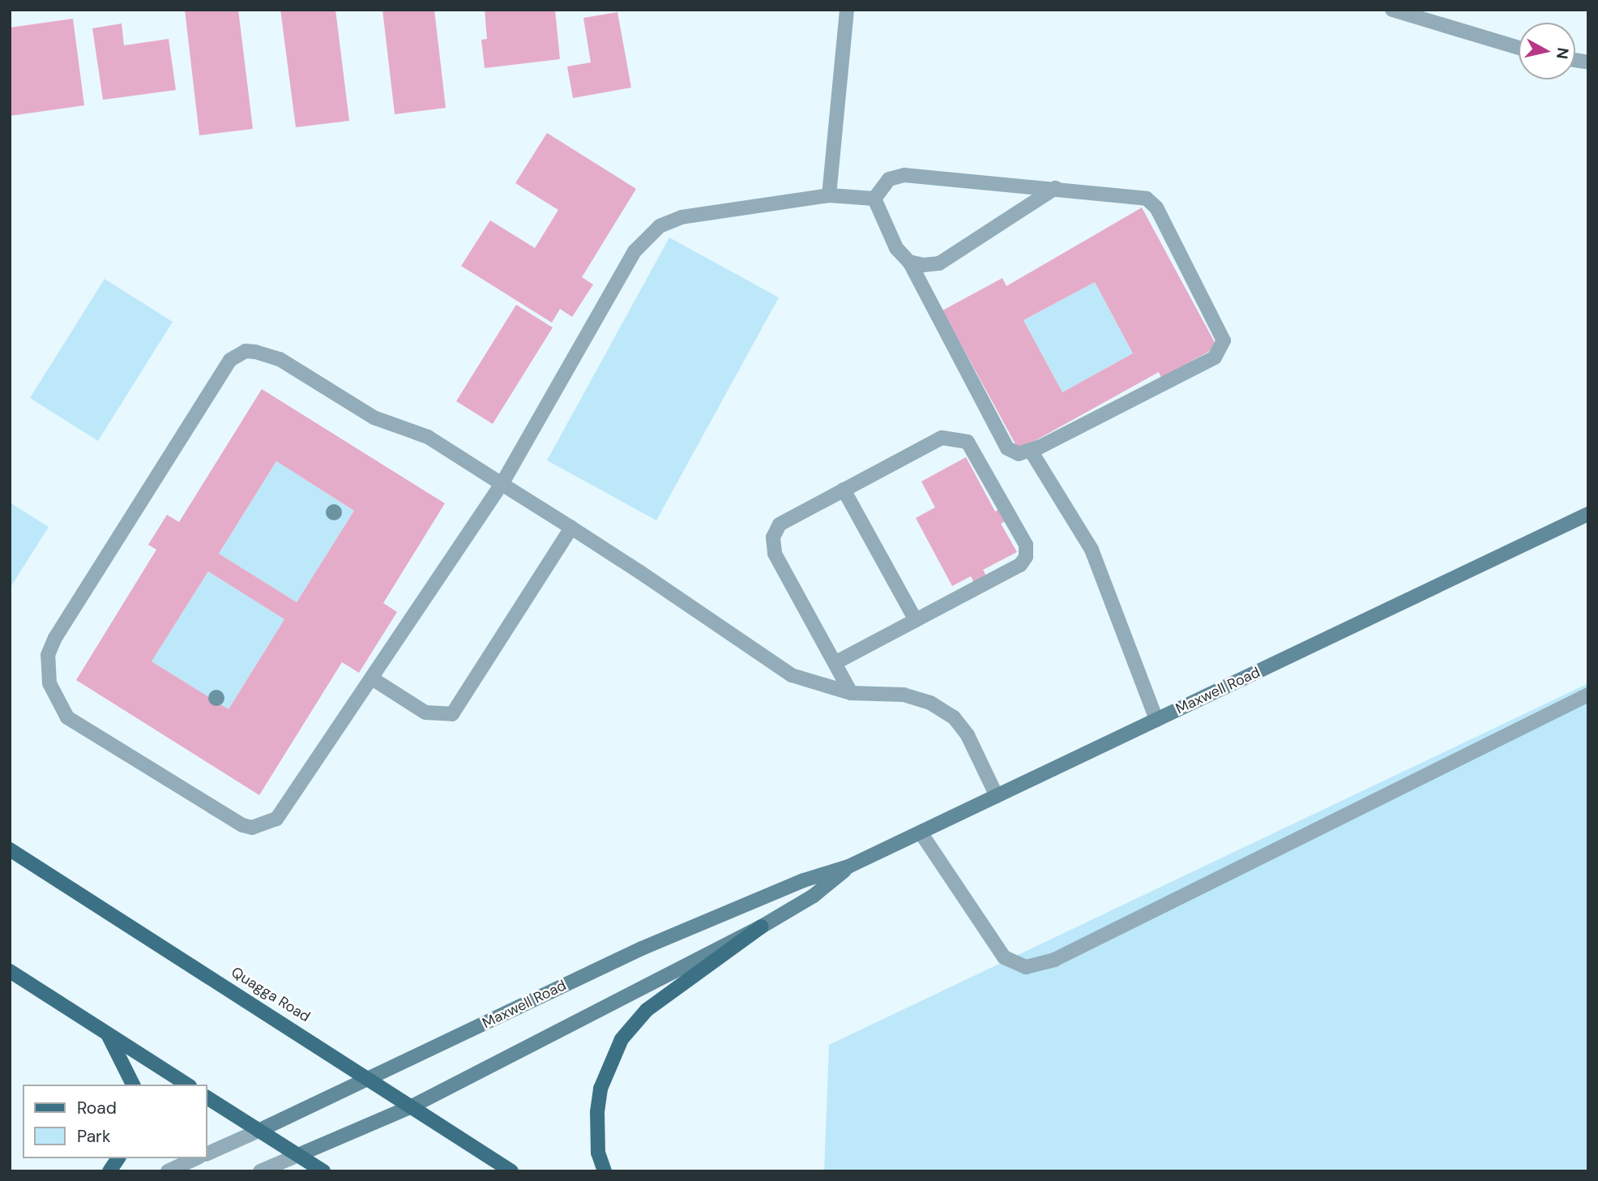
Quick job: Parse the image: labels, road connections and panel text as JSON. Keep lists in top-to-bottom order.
{
  "streets": {
    "main road": ["Quagga Road"],
    "street": ["Maxwell Road"]
  },
  "crossings": [
    ["Maxwell Road", "Quagga Road"]
  ],
  "legend": ["Road", "Park"],
  "north": "right"
}
